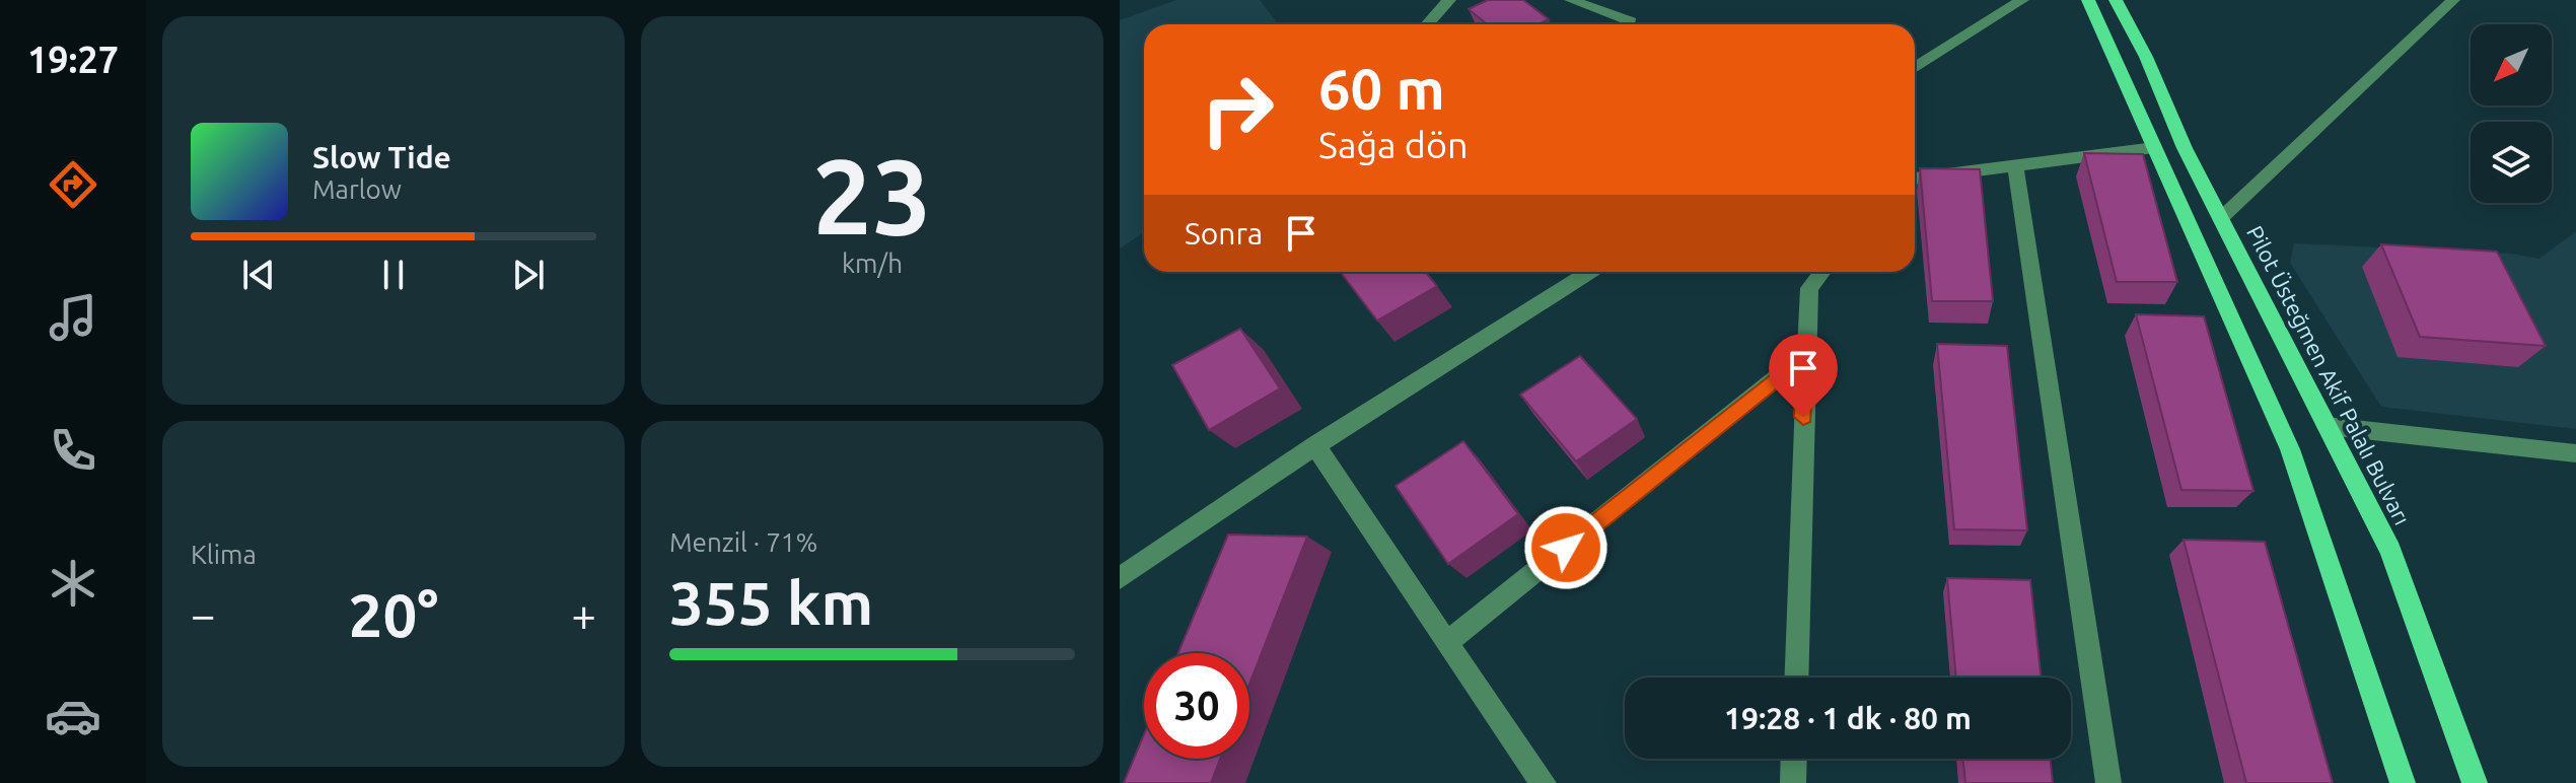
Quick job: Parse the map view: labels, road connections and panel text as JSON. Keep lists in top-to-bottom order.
{
  "streets": {
    "main road": ["Pilot Üsteğmen Akif Palalı Bulvarı"]
  },
  "north": "bottom left",
  "page": {
    "tabs": "19:27",
    "tile": [
      ["23", "km/h"],
      "Klima",
      ["Menzil · 71%", "355 km"]
    ],
    "turn": ["60 m", "Sağa dön"],
    "song": ["Slow Tide", "Marlow"],
    "then": "Sonra",
    "heat": ["−", "20°", "+"],
    "limit": "30",
    "trip": "19:28 · 1 dk · 80 m"
  }
}
